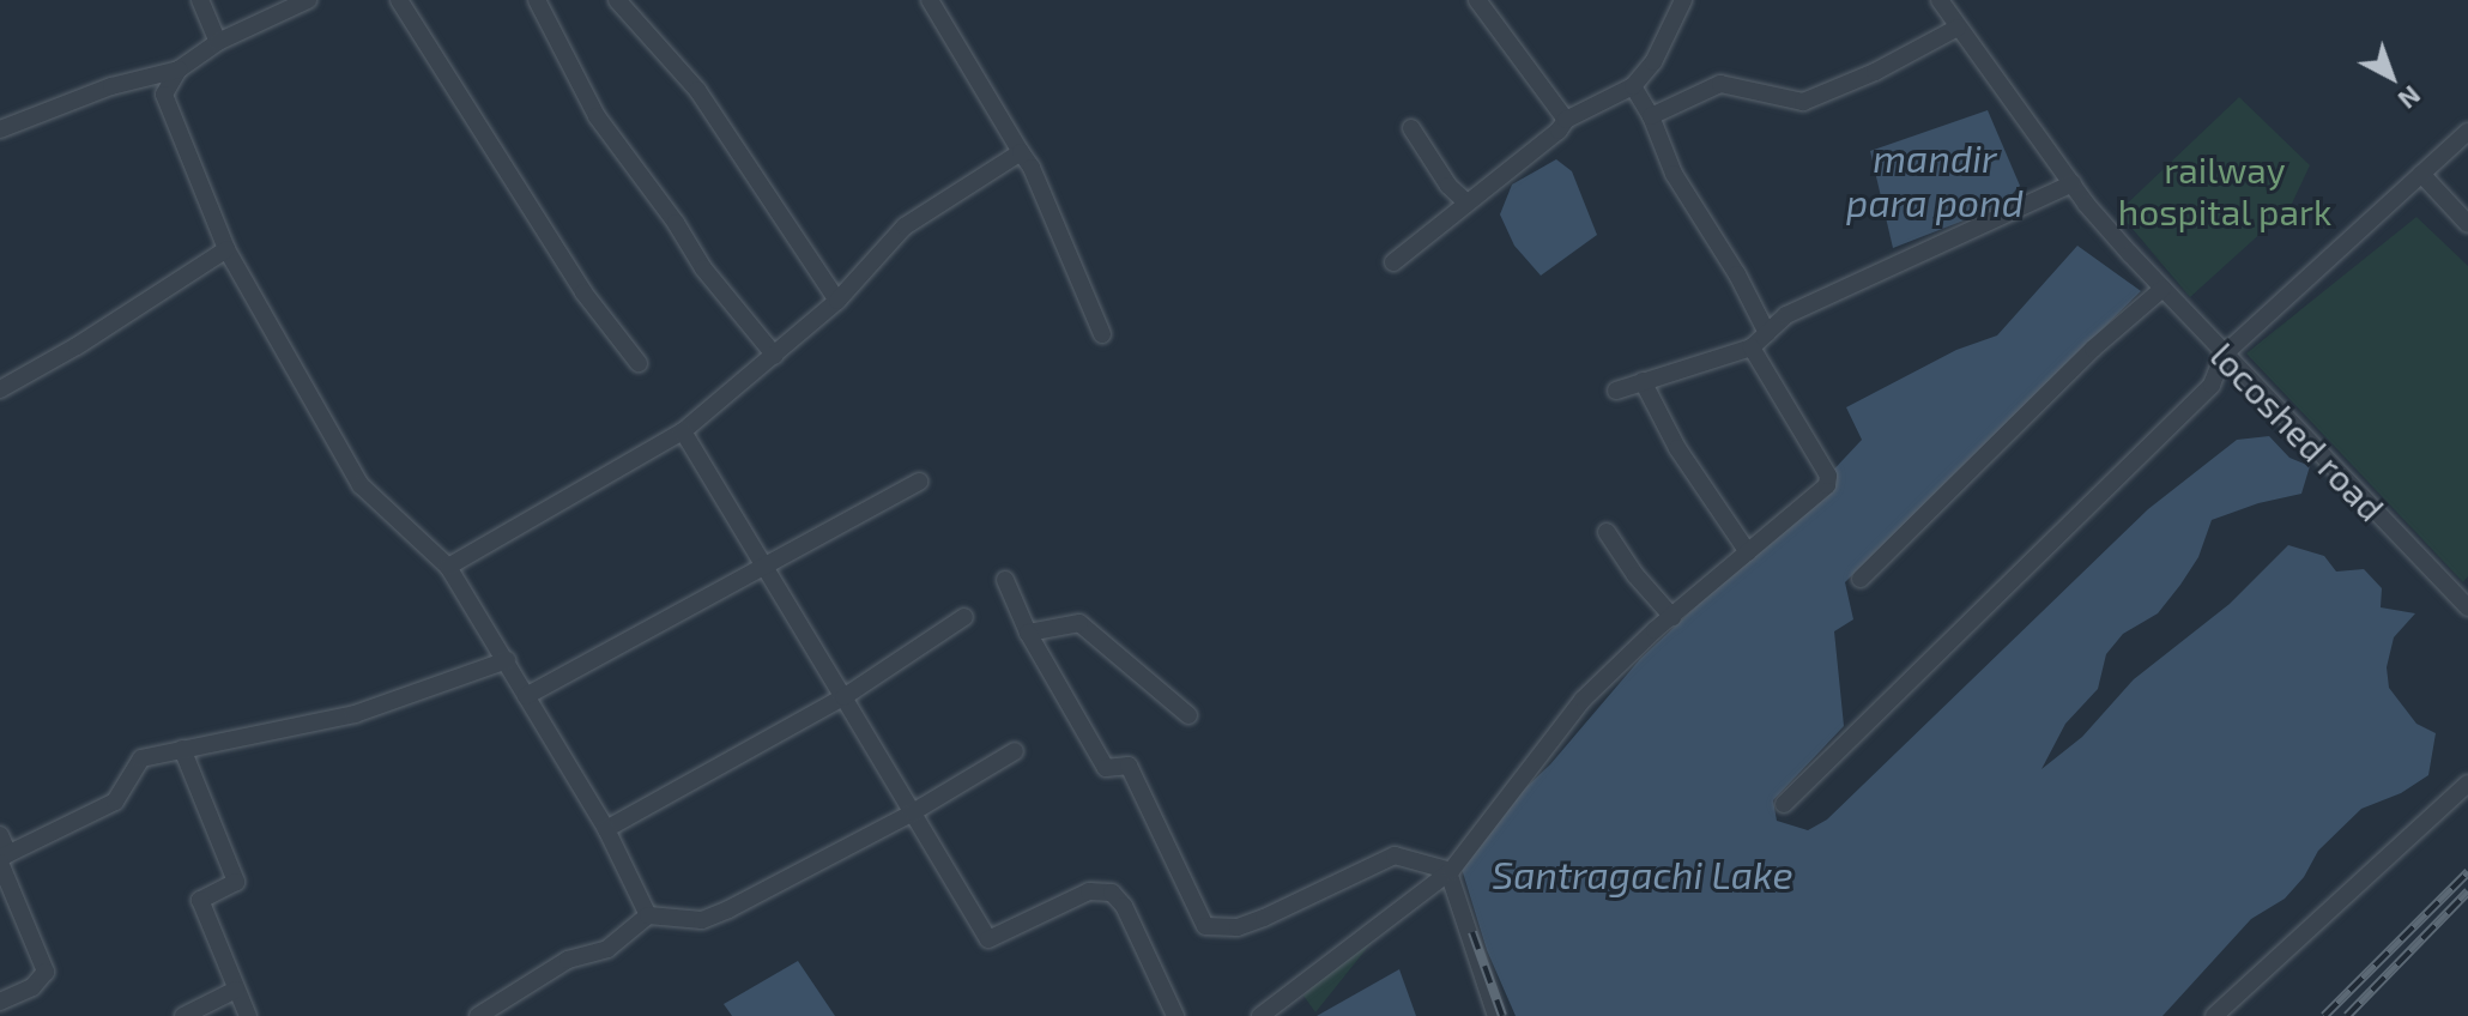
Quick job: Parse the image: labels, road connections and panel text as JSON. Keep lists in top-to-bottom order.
{
  "streets": {
    "street": ["locoshed road"]
  },
  "water": ["mandir para pond", "Santragachi Lake"],
  "parks": ["railway hospital park"],
  "north": "bottom right"
}
